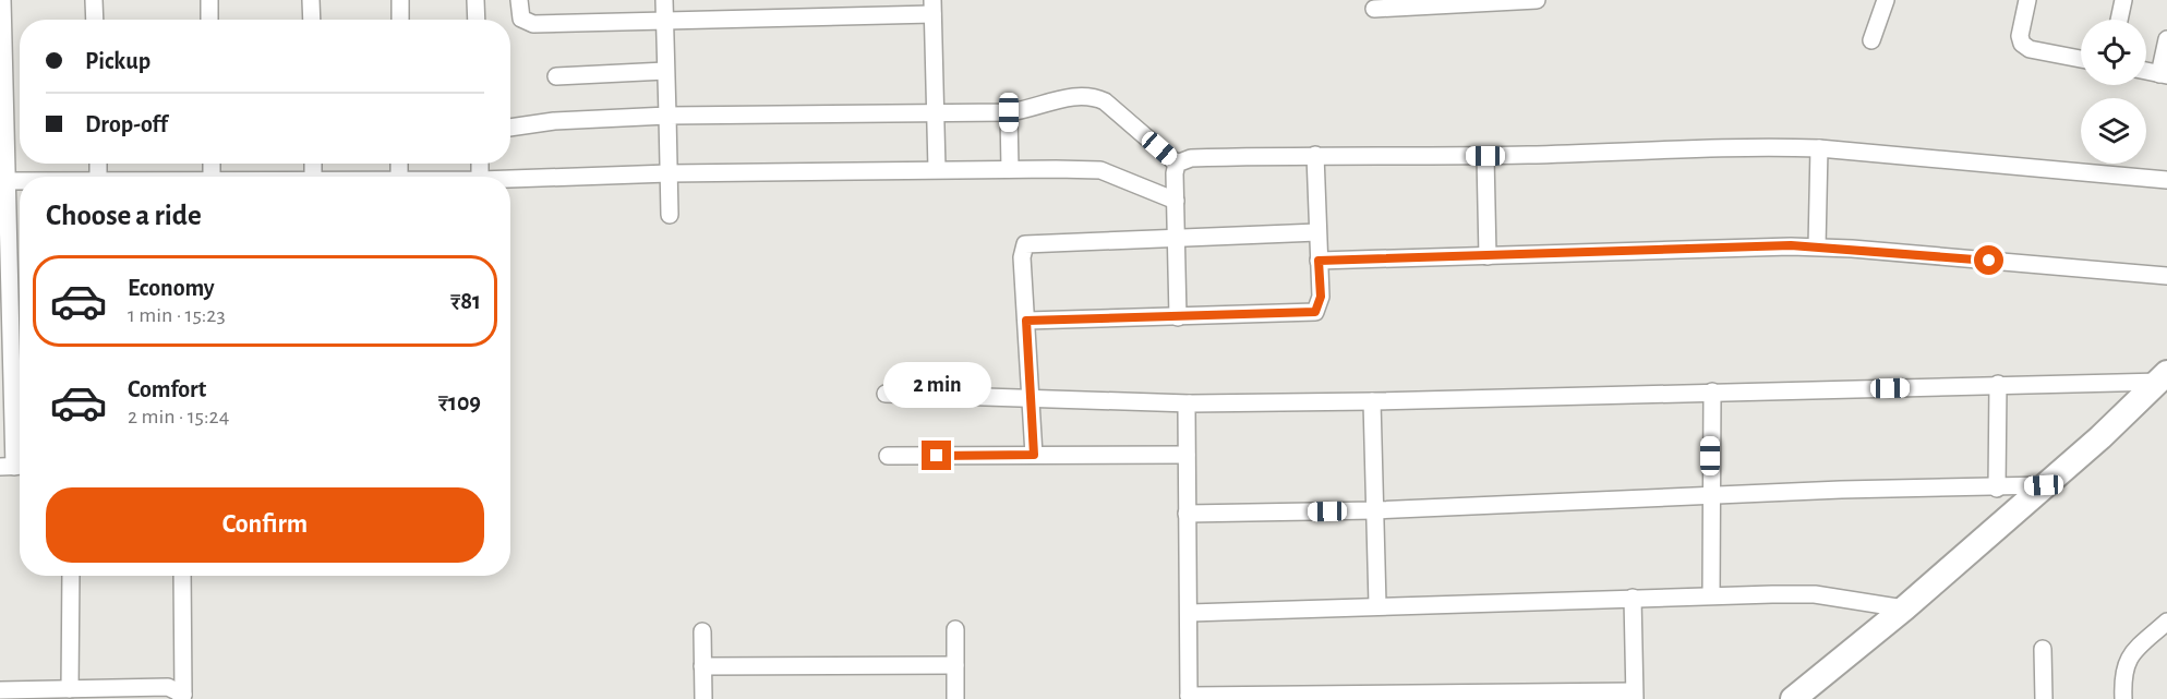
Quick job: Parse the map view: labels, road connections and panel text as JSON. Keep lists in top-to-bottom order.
{
  "page": {
    "banner": ["Pickup", "Drop-off"],
    "heading": "Choose a ride",
    "list": [
      {
        "name": "Economy",
        "note": "1 min · 15:23",
        "value": "₹81"
      },
      {
        "name": "Comfort",
        "note": "2 min · 15:24",
        "value": "₹109"
      }
    ],
    "bubble": "2 min",
    "buttons": "Confirm"
  }
}
